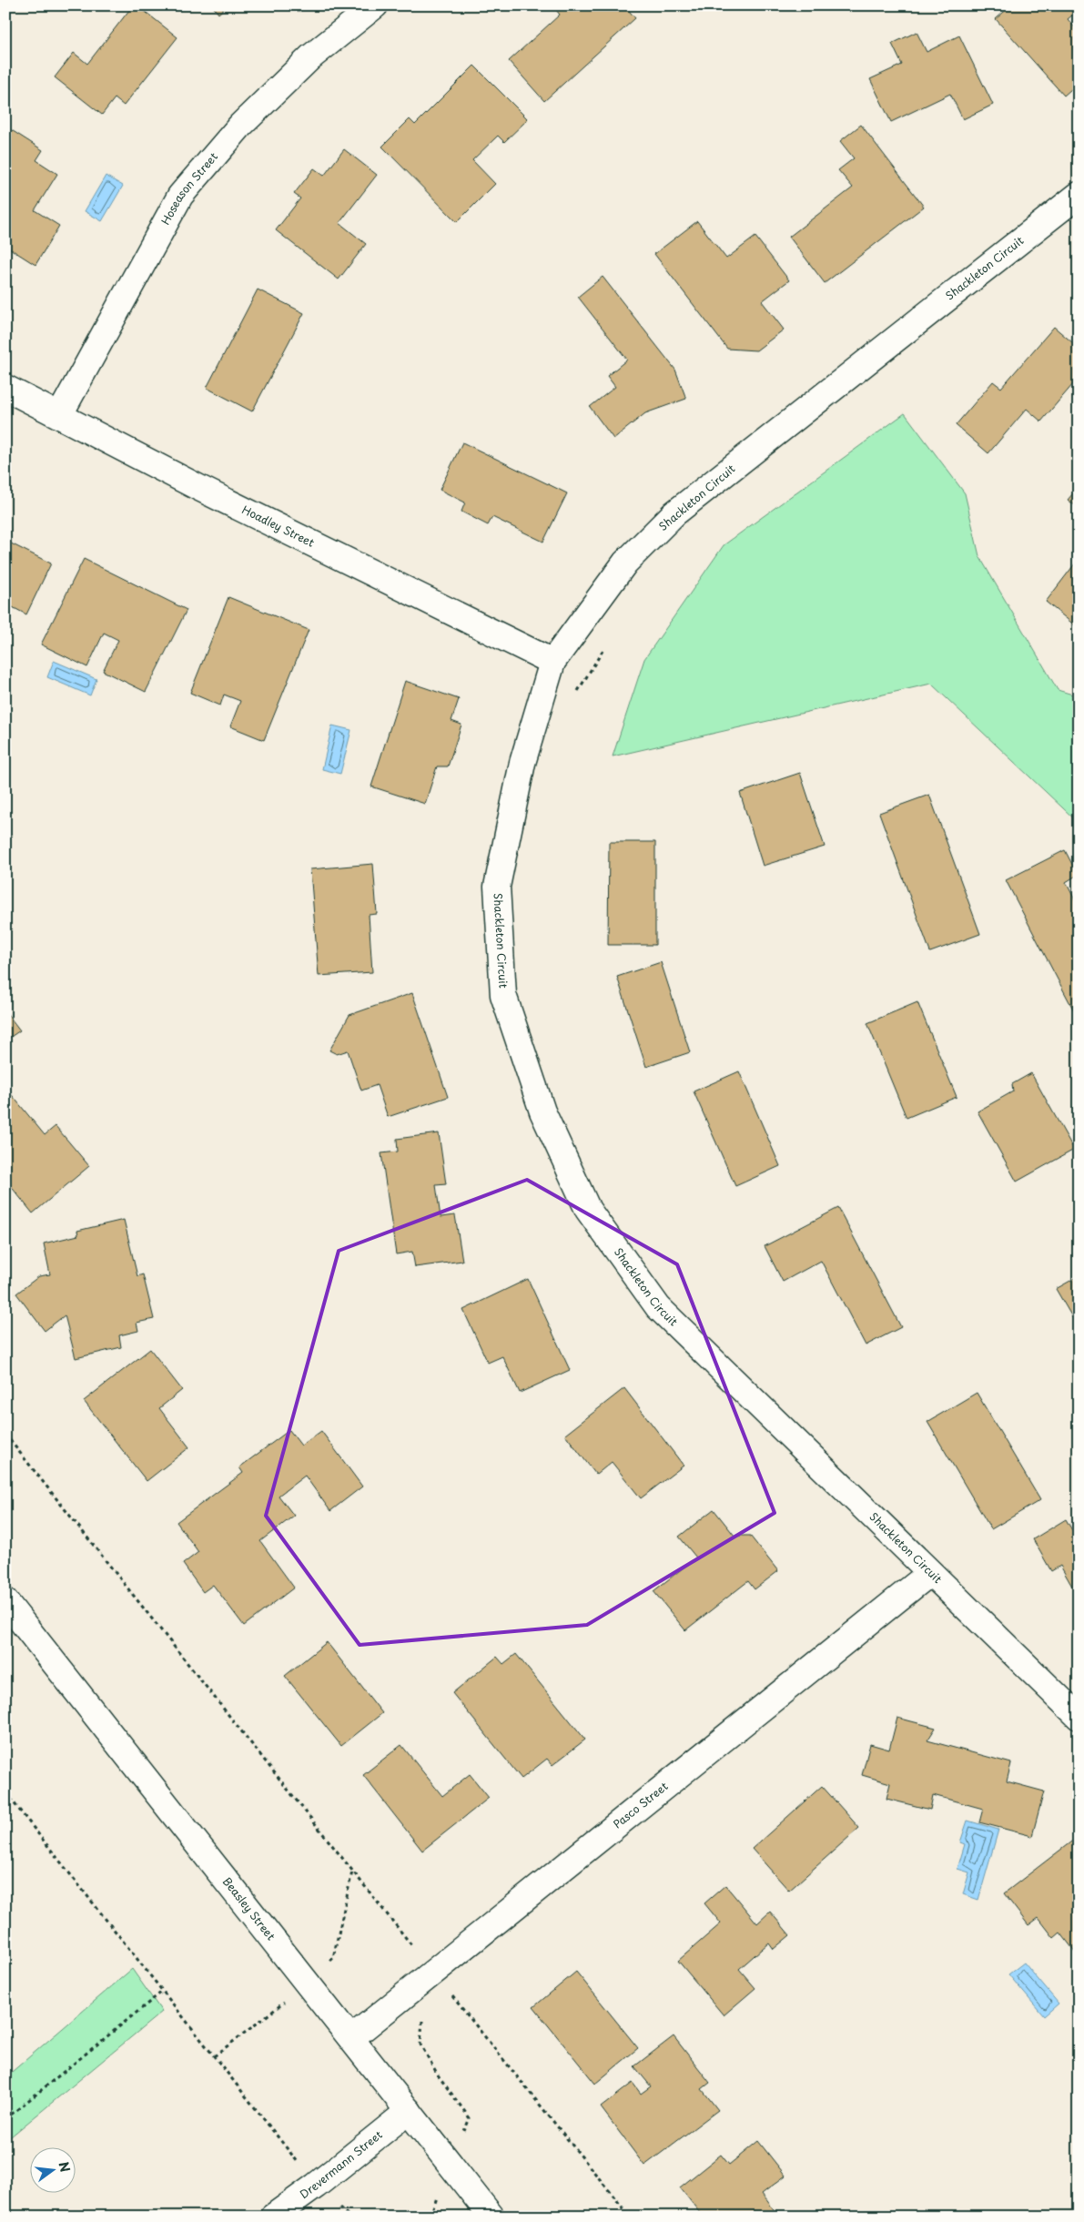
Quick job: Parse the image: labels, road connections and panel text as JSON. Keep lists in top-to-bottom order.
{
  "streets": {
    "street": [
      "Hoseason Street",
      "Shackleton Circuit",
      "Hoadley Street",
      "Pasco Street",
      "Beasley Street",
      "Drevermann Street"
    ]
  },
  "crossings": [
    ["Hoseason Street", "Hoadley Street"],
    ["Shackleton Circuit", "Hoadley Street"],
    ["Shackleton Circuit", "Pasco Street"],
    ["Pasco Street", "Beasley Street"],
    ["Beasley Street", "Drevermann Street"]
  ],
  "north": "right"
}
